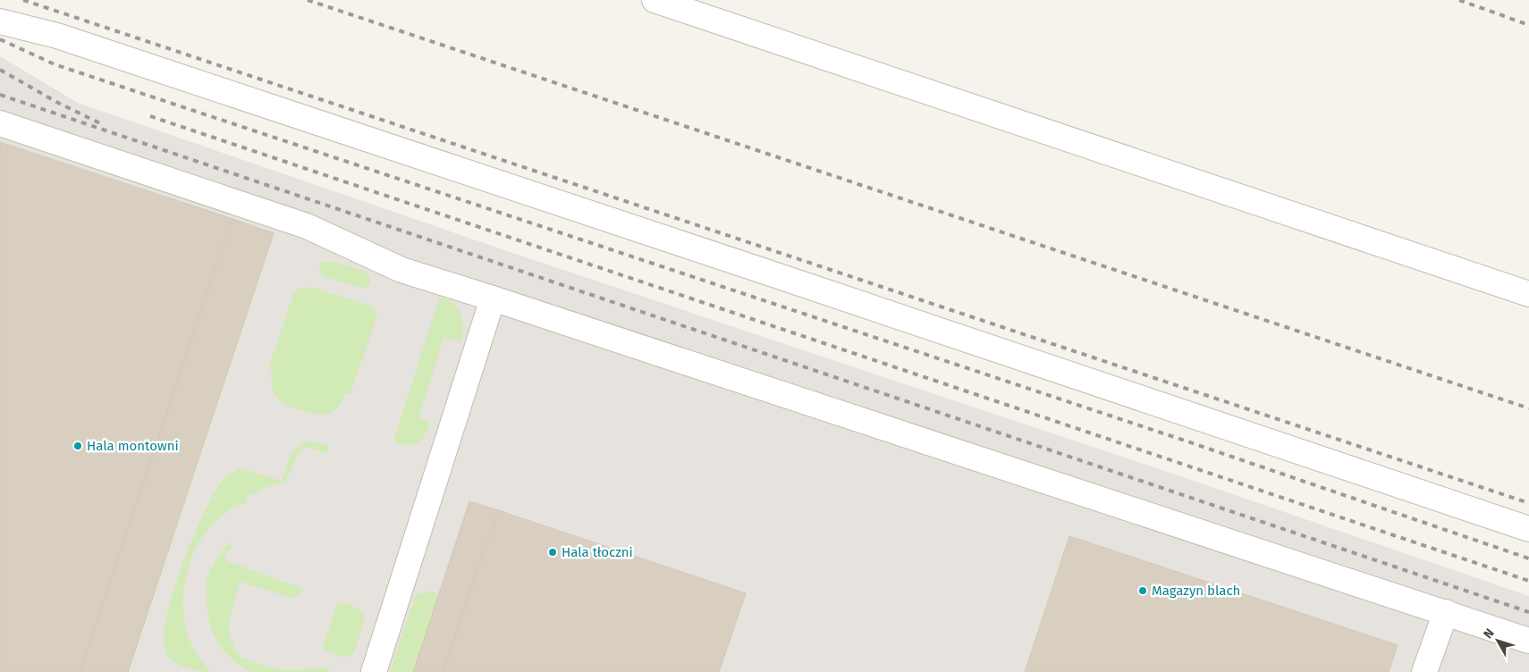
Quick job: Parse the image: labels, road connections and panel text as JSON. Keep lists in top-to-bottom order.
{
  "places": ["Hala montowni", "Hala tłoczni", "Magazyn blach"],
  "north": "top left"
}
